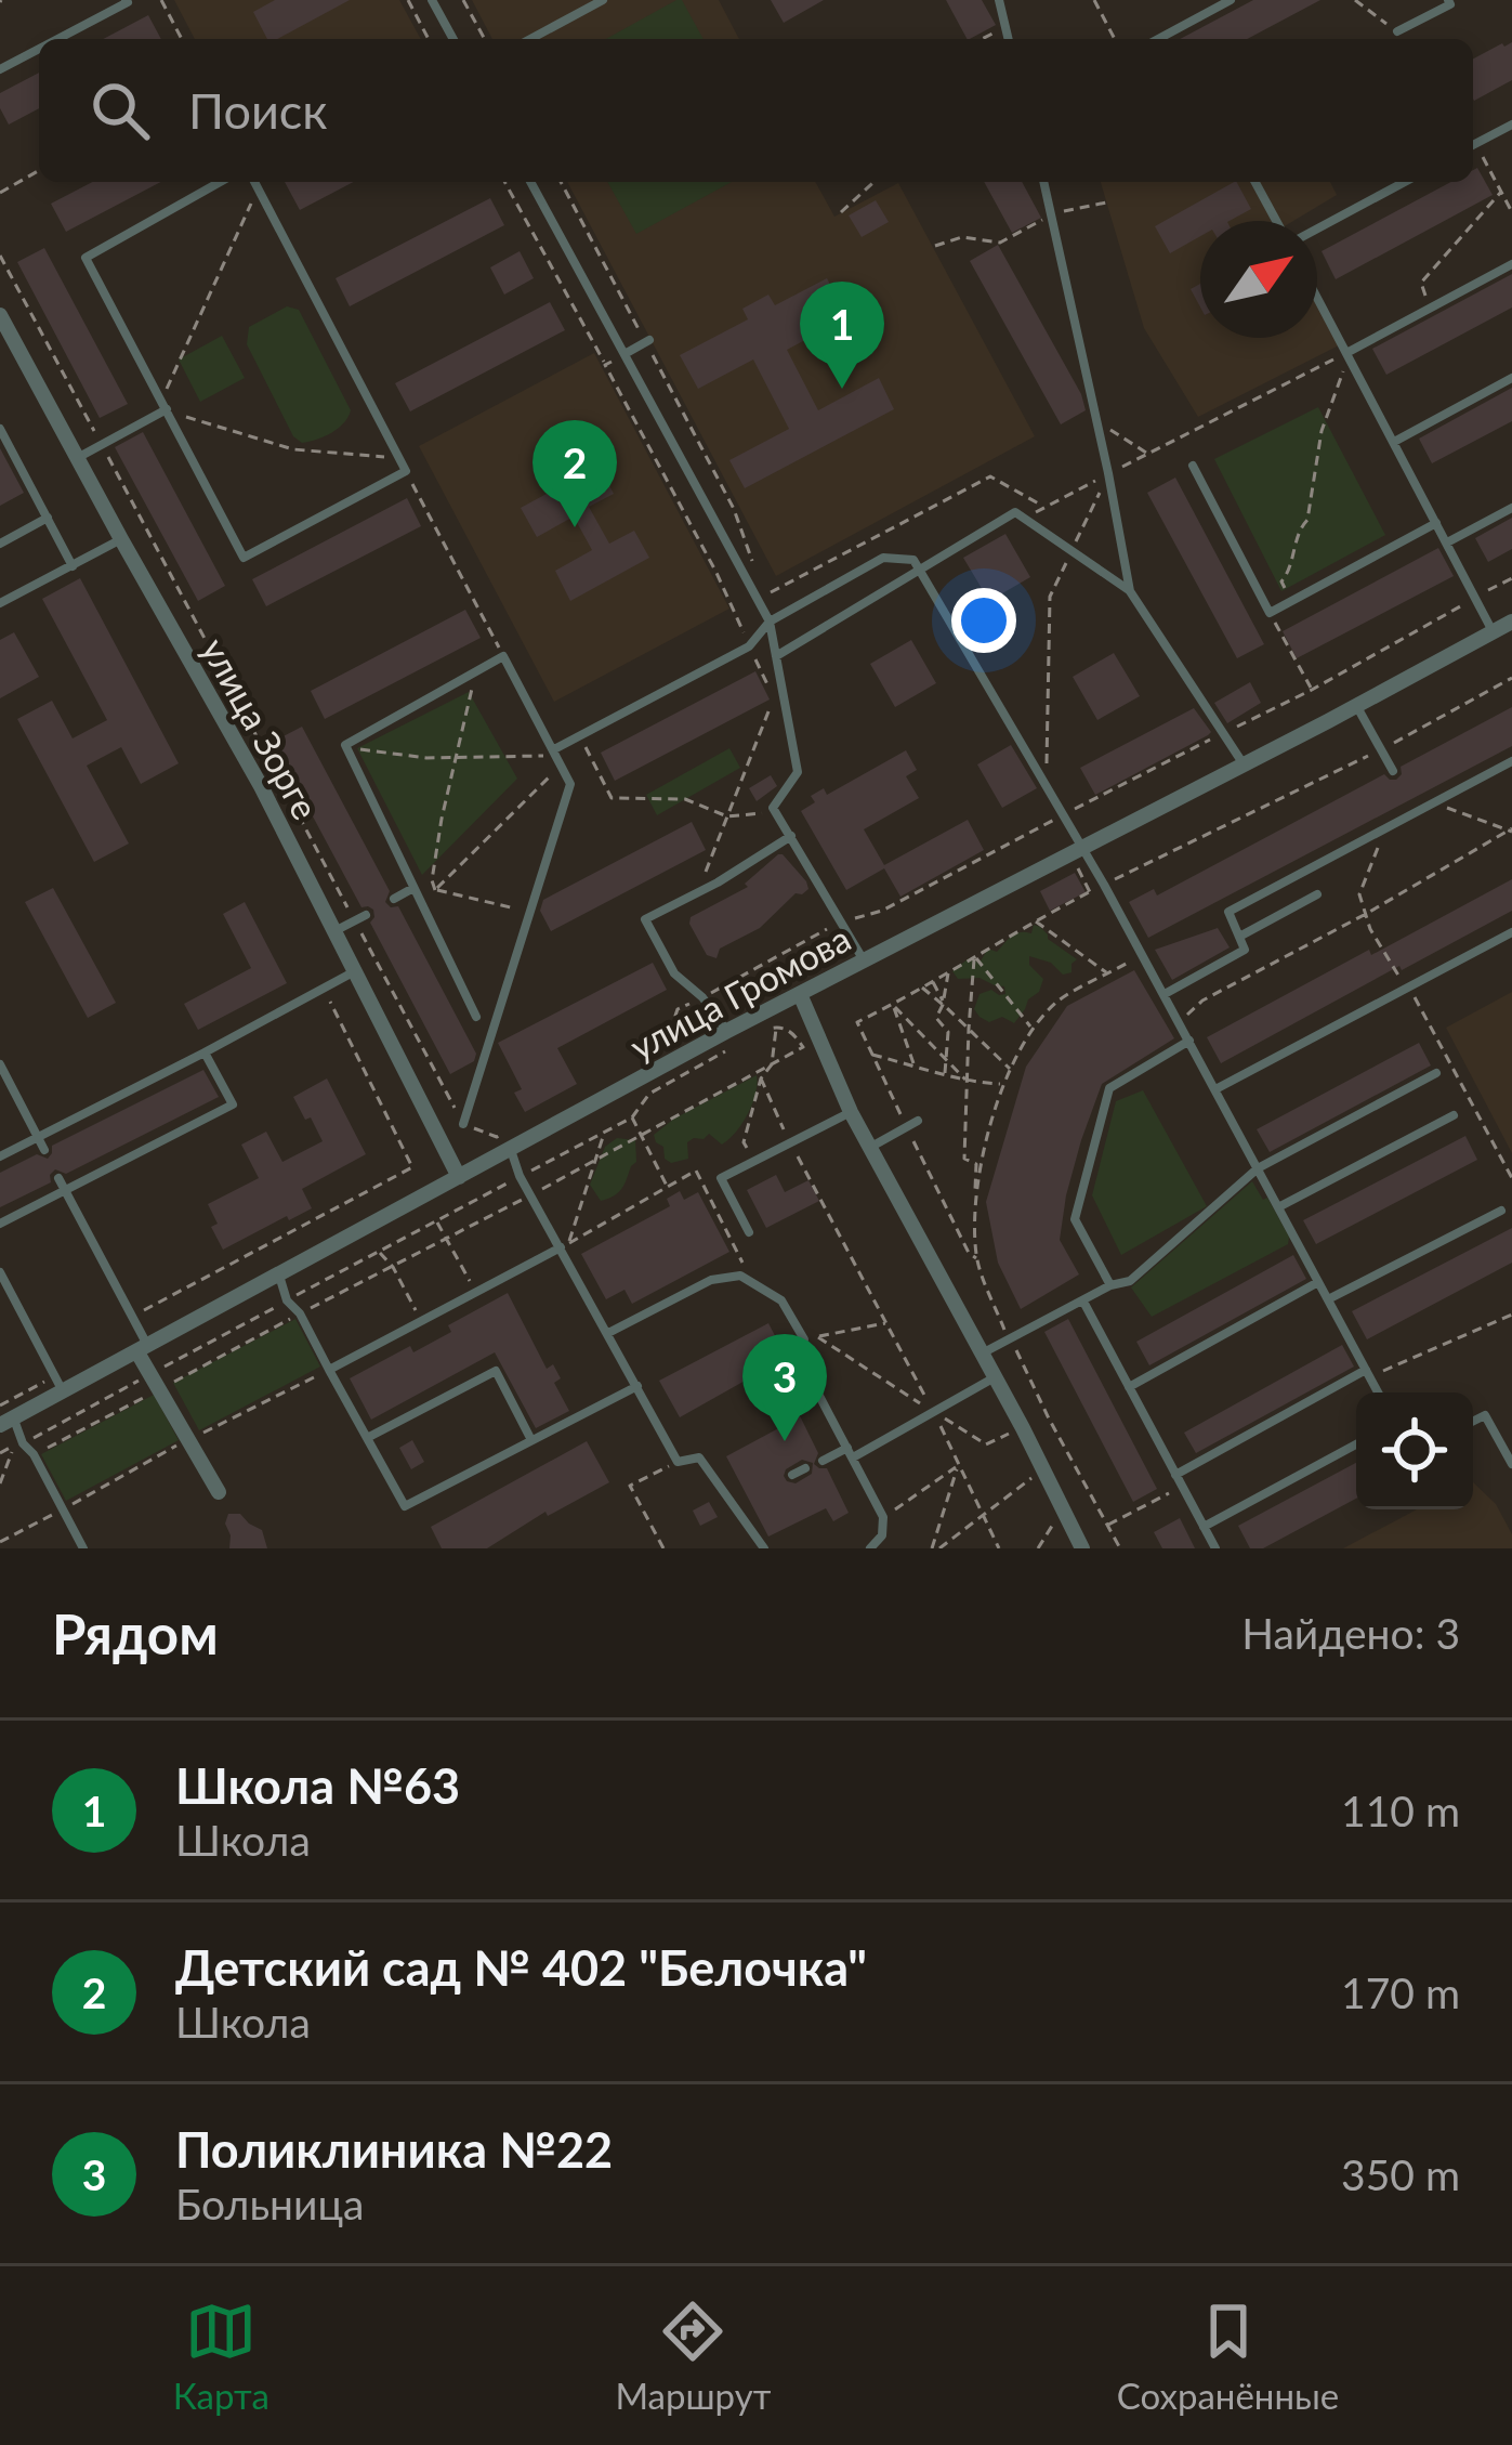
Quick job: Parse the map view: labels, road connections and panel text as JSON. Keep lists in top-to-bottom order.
{
  "streets": {
    "street": ["улица Зорге", "улица Громова"]
  },
  "crossings": [
    ["улица Зорге", "улица Громова"]
  ],
  "north": "top right",
  "page": {
    "search": "Поиск",
    "pins": ["1", "2", "3"],
    "heading": ["Рядом", "Найдено: 3"],
    "list": [
      {
        "mark": "1",
        "name": "Школа №63",
        "note": "Школа",
        "value": "110 m"
      },
      {
        "mark": "2",
        "name": "Детский сад № 402 \"Белочка\"",
        "note": "Школа",
        "value": "170 m"
      },
      {
        "mark": "3",
        "name": "Поликлиника №22",
        "note": "Больница",
        "value": "350 m"
      }
    ],
    "nav": ["Карта", "Маршрут", "Сохранённые"]
  }
}
